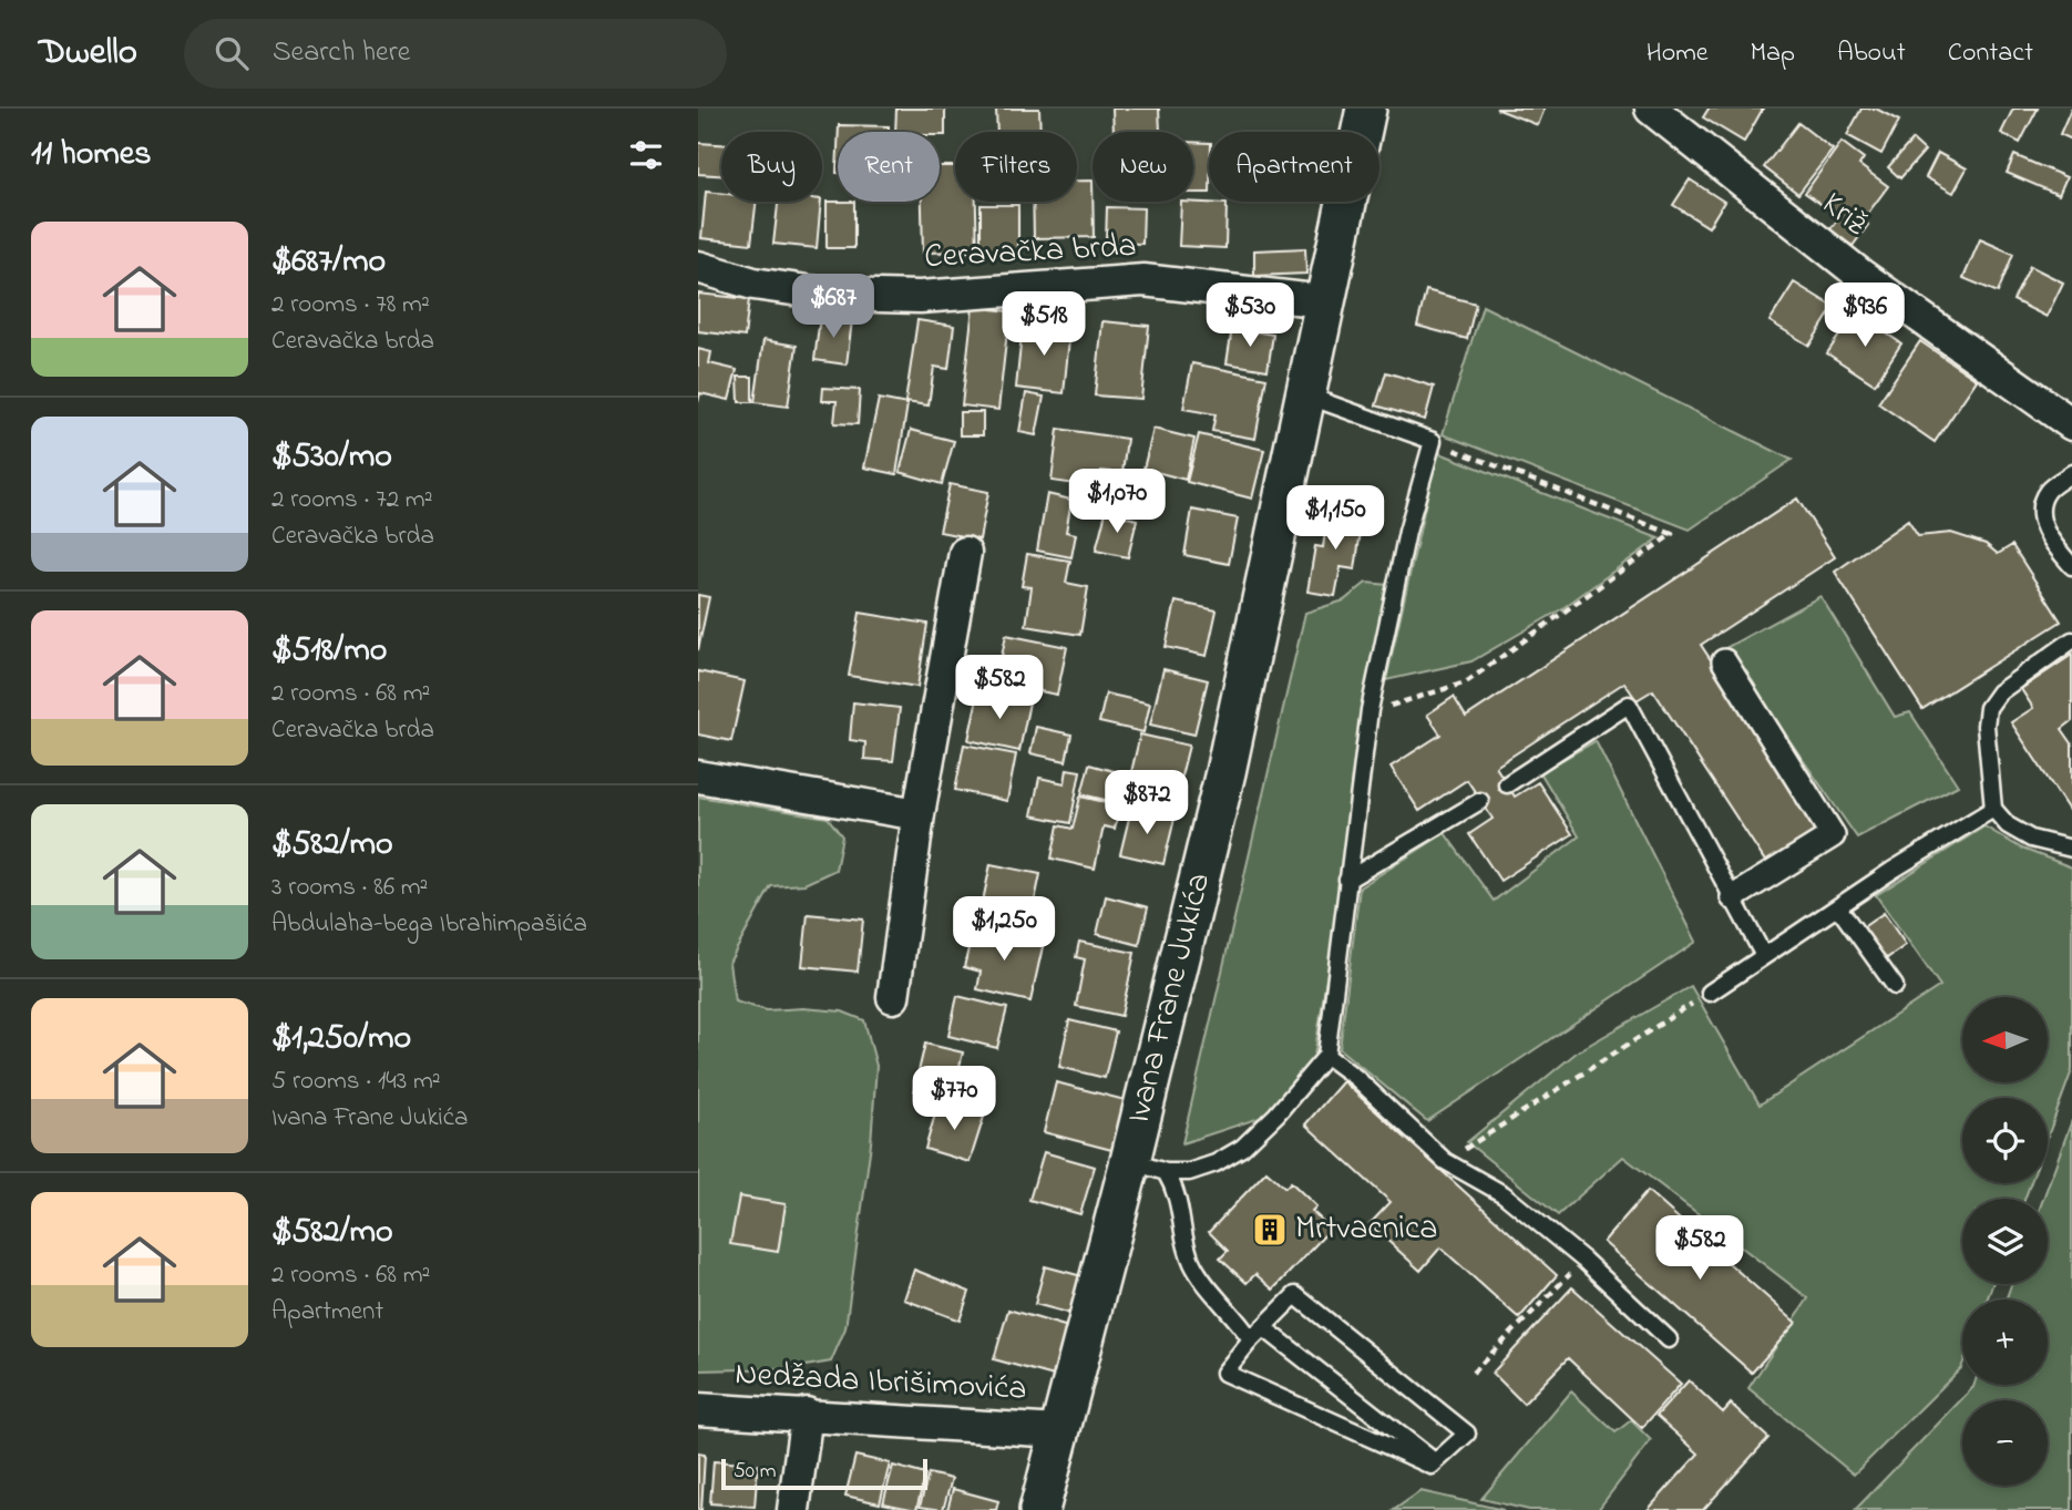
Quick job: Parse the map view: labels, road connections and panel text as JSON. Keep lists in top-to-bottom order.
{
  "streets": {
    "street": [
      "Križ",
      "Ceravačka brda",
      "Ivana Frane Jukića",
      "Nedžada Ibrišimovića"
    ]
  },
  "crossings": [
    ["Ceravačka brda", "Ivana Frane Jukića"],
    ["Ivana Frane Jukića", "Nedžada Ibrišimovića"]
  ],
  "places": {
    "building": ["Mrtvacnica"]
  },
  "scale_bar": "50 m",
  "north": "left",
  "page": {
    "header": "Dwello",
    "search": "Search here",
    "nav": [
      "Home",
      "Map",
      "About",
      "Contact"
    ],
    "heading": "11 homes",
    "chip": [
      "Buy",
      "Rent",
      "Filters",
      "New",
      "Apartment"
    ],
    "list": [
      {
        "name": "$687/mo",
        "note": "2 rooms · 78 m² · Ceravačka brda"
      },
      {
        "name": "$530/mo",
        "note": "2 rooms · 72 m² · Ceravačka brda"
      },
      {
        "name": "$518/mo",
        "note": "2 rooms · 68 m² · Ceravačka brda"
      },
      {
        "name": "$582/mo",
        "note": "3 rooms · 86 m² · Abdulaha-bega Ibrahimpašića"
      },
      {
        "name": "$1,250/mo",
        "note": "5 rooms · 143 m² · Ivana Frane Jukića"
      },
      {
        "name": "$582/mo",
        "note": "2 rooms · 68 m² · Apartment"
      }
    ],
    "price": [
      "$687",
      "$530",
      "$936",
      "$518",
      "$1,070",
      "$1,150",
      "$582",
      "$872",
      "$1,250",
      "$770",
      "$582"
    ],
    "map_buttons": ["+", "−"],
    "scale": "50 m"
  }
}
